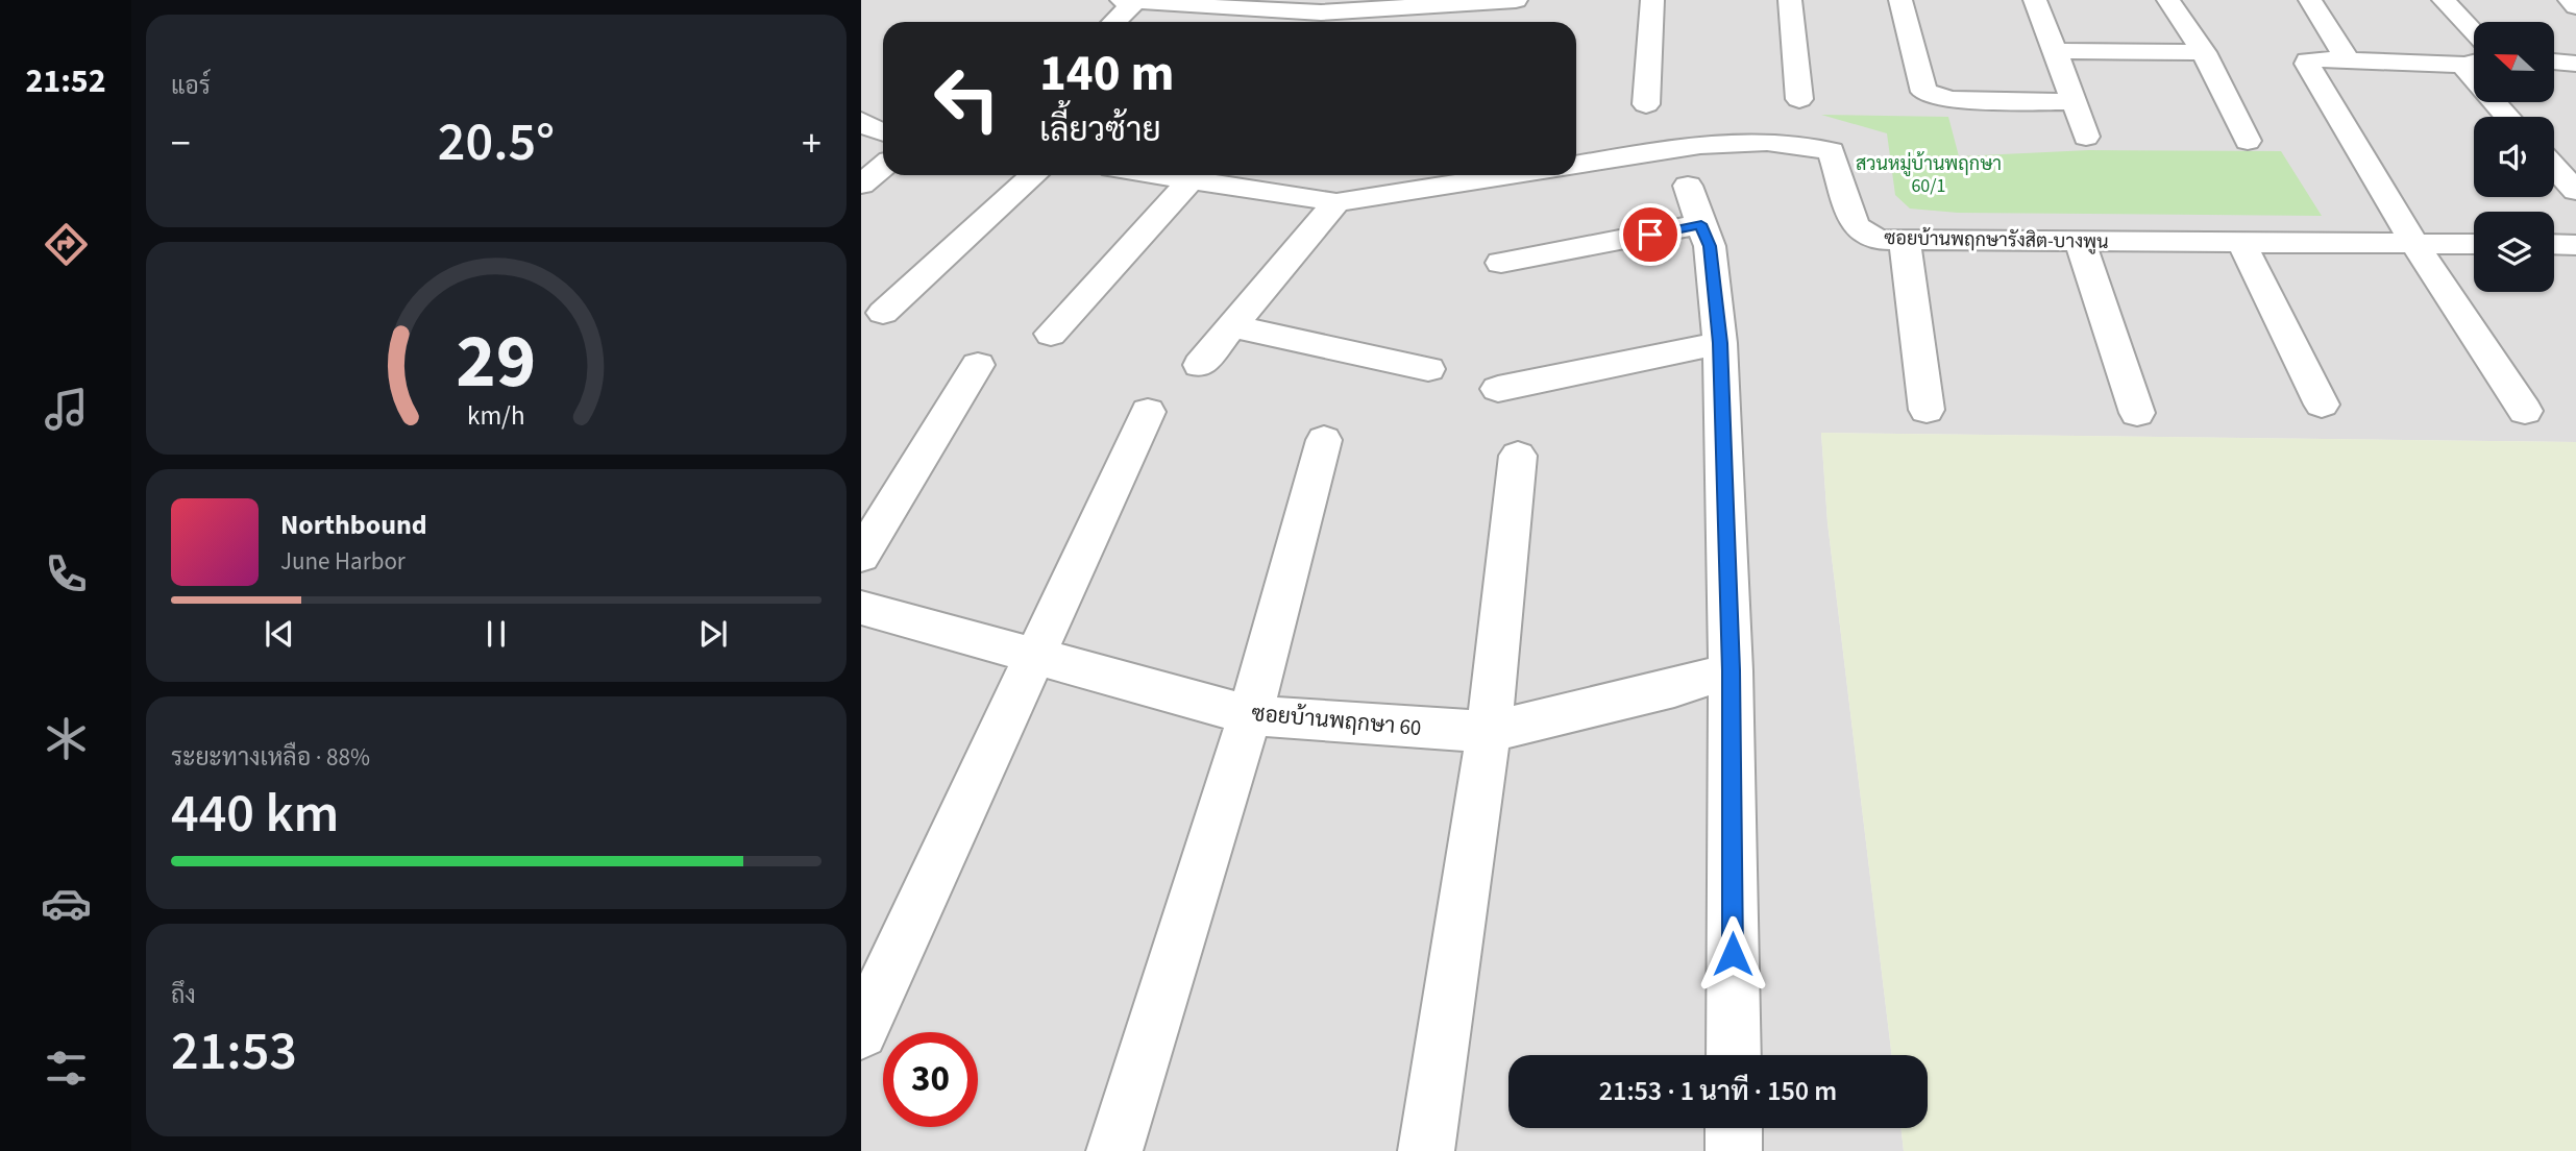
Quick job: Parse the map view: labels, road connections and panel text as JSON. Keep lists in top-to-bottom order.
{
  "streets": {
    "street": ["ซอยบ้านพฤกษารังสิต-บางพูน", "ซอยบ้านพฤกษา 60"]
  },
  "parks": ["สวนหมู่บ้านพฤกษา 60/1"],
  "north": "left",
  "page": {
    "tabs": "21:52",
    "tile": [
      "แอร์",
      ["ระยะทางเหลือ · 88%", "440 km"],
      ["ถึง", "21:53"]
    ],
    "turn": ["140 m", "เลี้ยวซ้าย"],
    "heat": ["−", "20.5°", "+"],
    "song": ["Northbound", "June Harbor"],
    "limit": "30",
    "trip": "21:53 · 1 นาที · 150 m",
    "gauge": ["29", "km/h"]
  }
}
